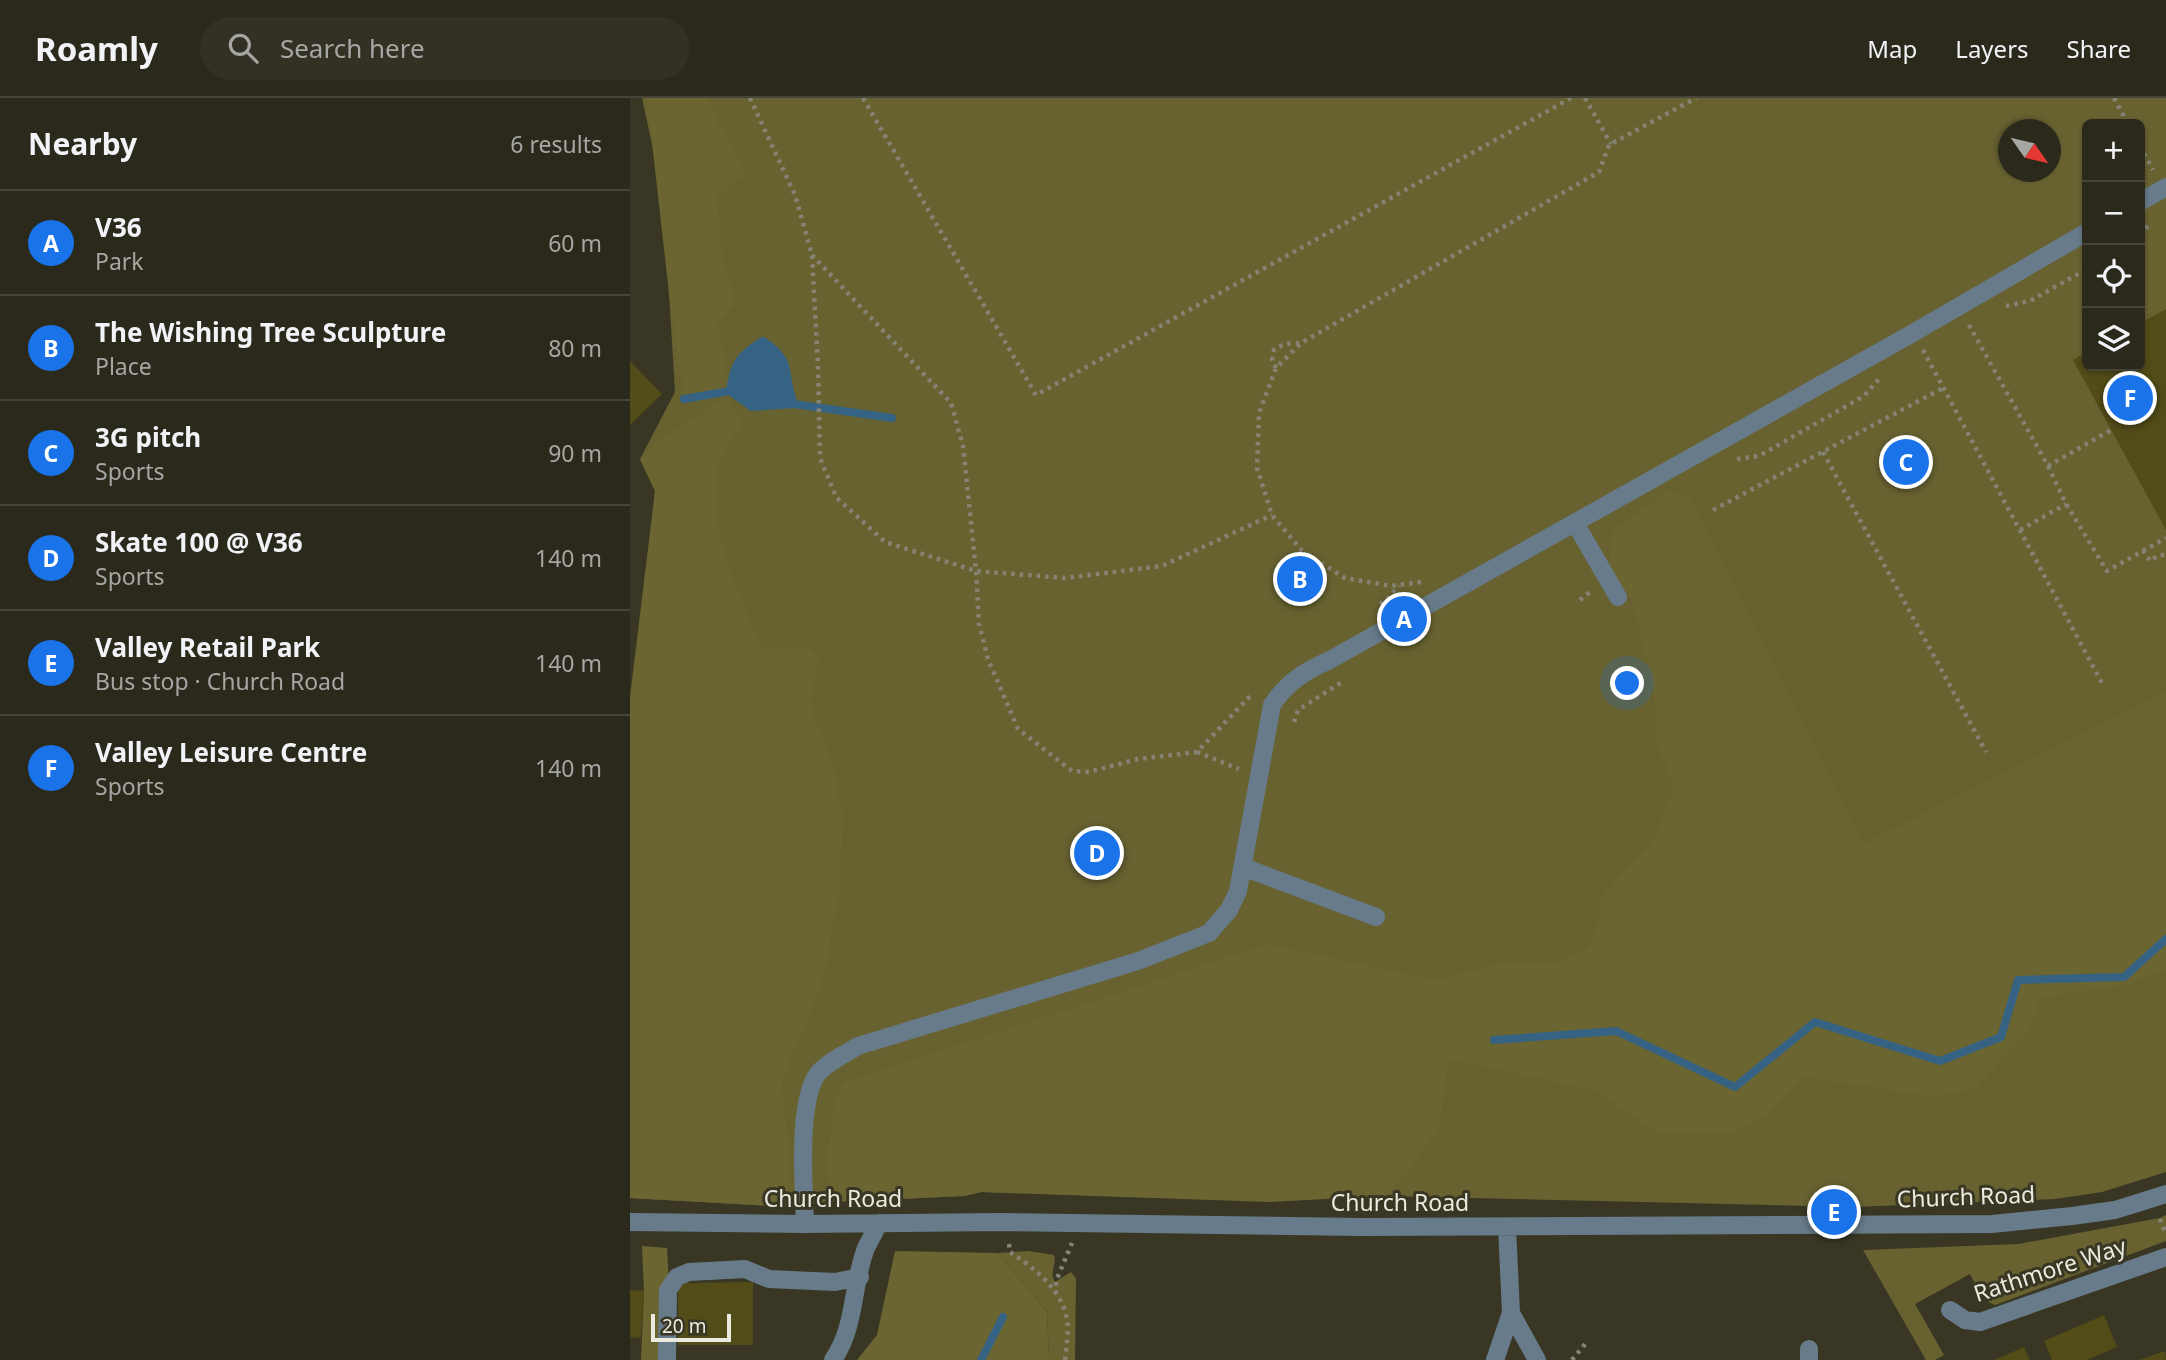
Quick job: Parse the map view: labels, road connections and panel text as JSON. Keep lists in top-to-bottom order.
{
  "streets": {
    "street": ["Church Road", "Rathmore Way"]
  },
  "scale_bar": "20 m",
  "north": "bottom right",
  "page": {
    "header": "Roamly",
    "search": "Search here",
    "nav": ["Map", "Layers", "Share"],
    "heading": ["Nearby", "6 results"],
    "map_buttons": ["+", "−"],
    "list": [
      {
        "mark": "A",
        "name": "V36",
        "note": "Park",
        "value": "60 m"
      },
      {
        "mark": "B",
        "name": "The Wishing Tree Sculpture",
        "note": "Place",
        "value": "80 m"
      },
      {
        "mark": "C",
        "name": "3G pitch",
        "note": "Sports",
        "value": "90 m"
      },
      {
        "mark": "D",
        "name": "Skate 100 @ V36",
        "note": "Sports",
        "value": "140 m"
      },
      {
        "mark": "E",
        "name": "Valley Retail Park",
        "note": "Bus stop · Church Road",
        "value": "140 m"
      },
      {
        "mark": "F",
        "name": "Valley Leisure Centre",
        "note": "Sports",
        "value": "140 m"
      }
    ],
    "pins": [
      "F",
      "C",
      "B",
      "A",
      "D",
      "E"
    ],
    "scale": "20 m"
  }
}
